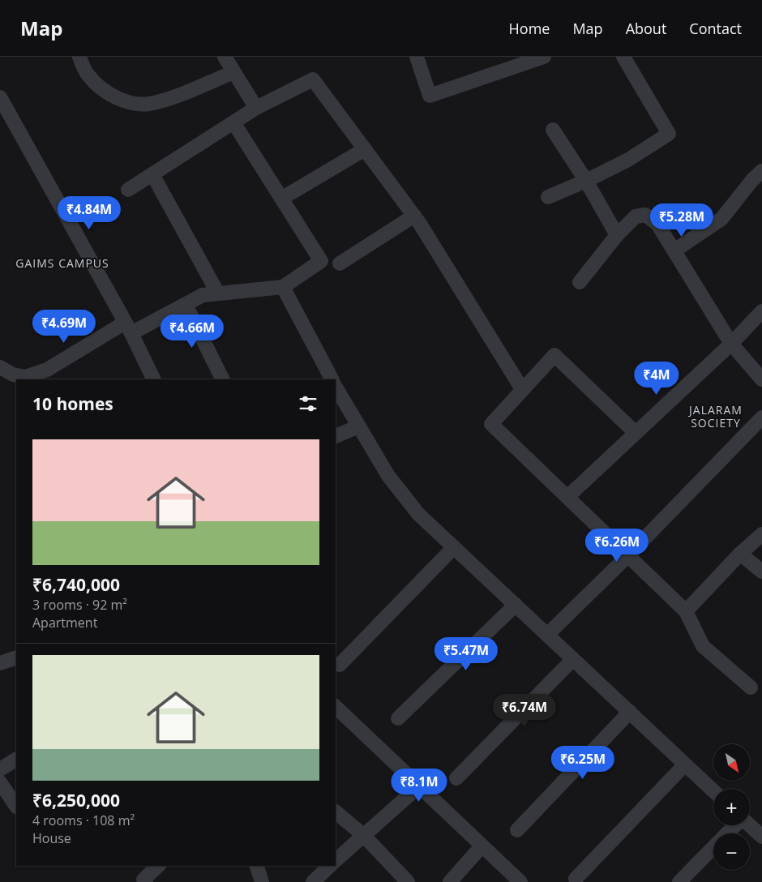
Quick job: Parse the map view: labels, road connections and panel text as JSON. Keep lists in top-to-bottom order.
{
  "districts": ["GAIMS CAMPUS", "JALARAM SOCIETY"],
  "north": "bottom right",
  "page": {
    "header": "Map",
    "nav": [
      "Home",
      "Map",
      "About",
      "Contact"
    ],
    "price": [
      "₹4.84M",
      "₹5.28M",
      "₹4.69M",
      "₹4.66M",
      "₹4M",
      "₹6.26M",
      "₹5.47M",
      "₹6.74M",
      "₹6.25M",
      "₹8.1M"
    ],
    "heading": "10 homes",
    "list": [
      {
        "name": "₹6,740,000",
        "note": "3 rooms · 92 m² · Apartment"
      },
      {
        "name": "₹6,250,000",
        "note": "4 rooms · 108 m² · House"
      }
    ],
    "map_buttons": ["+", "−"]
  }
}
